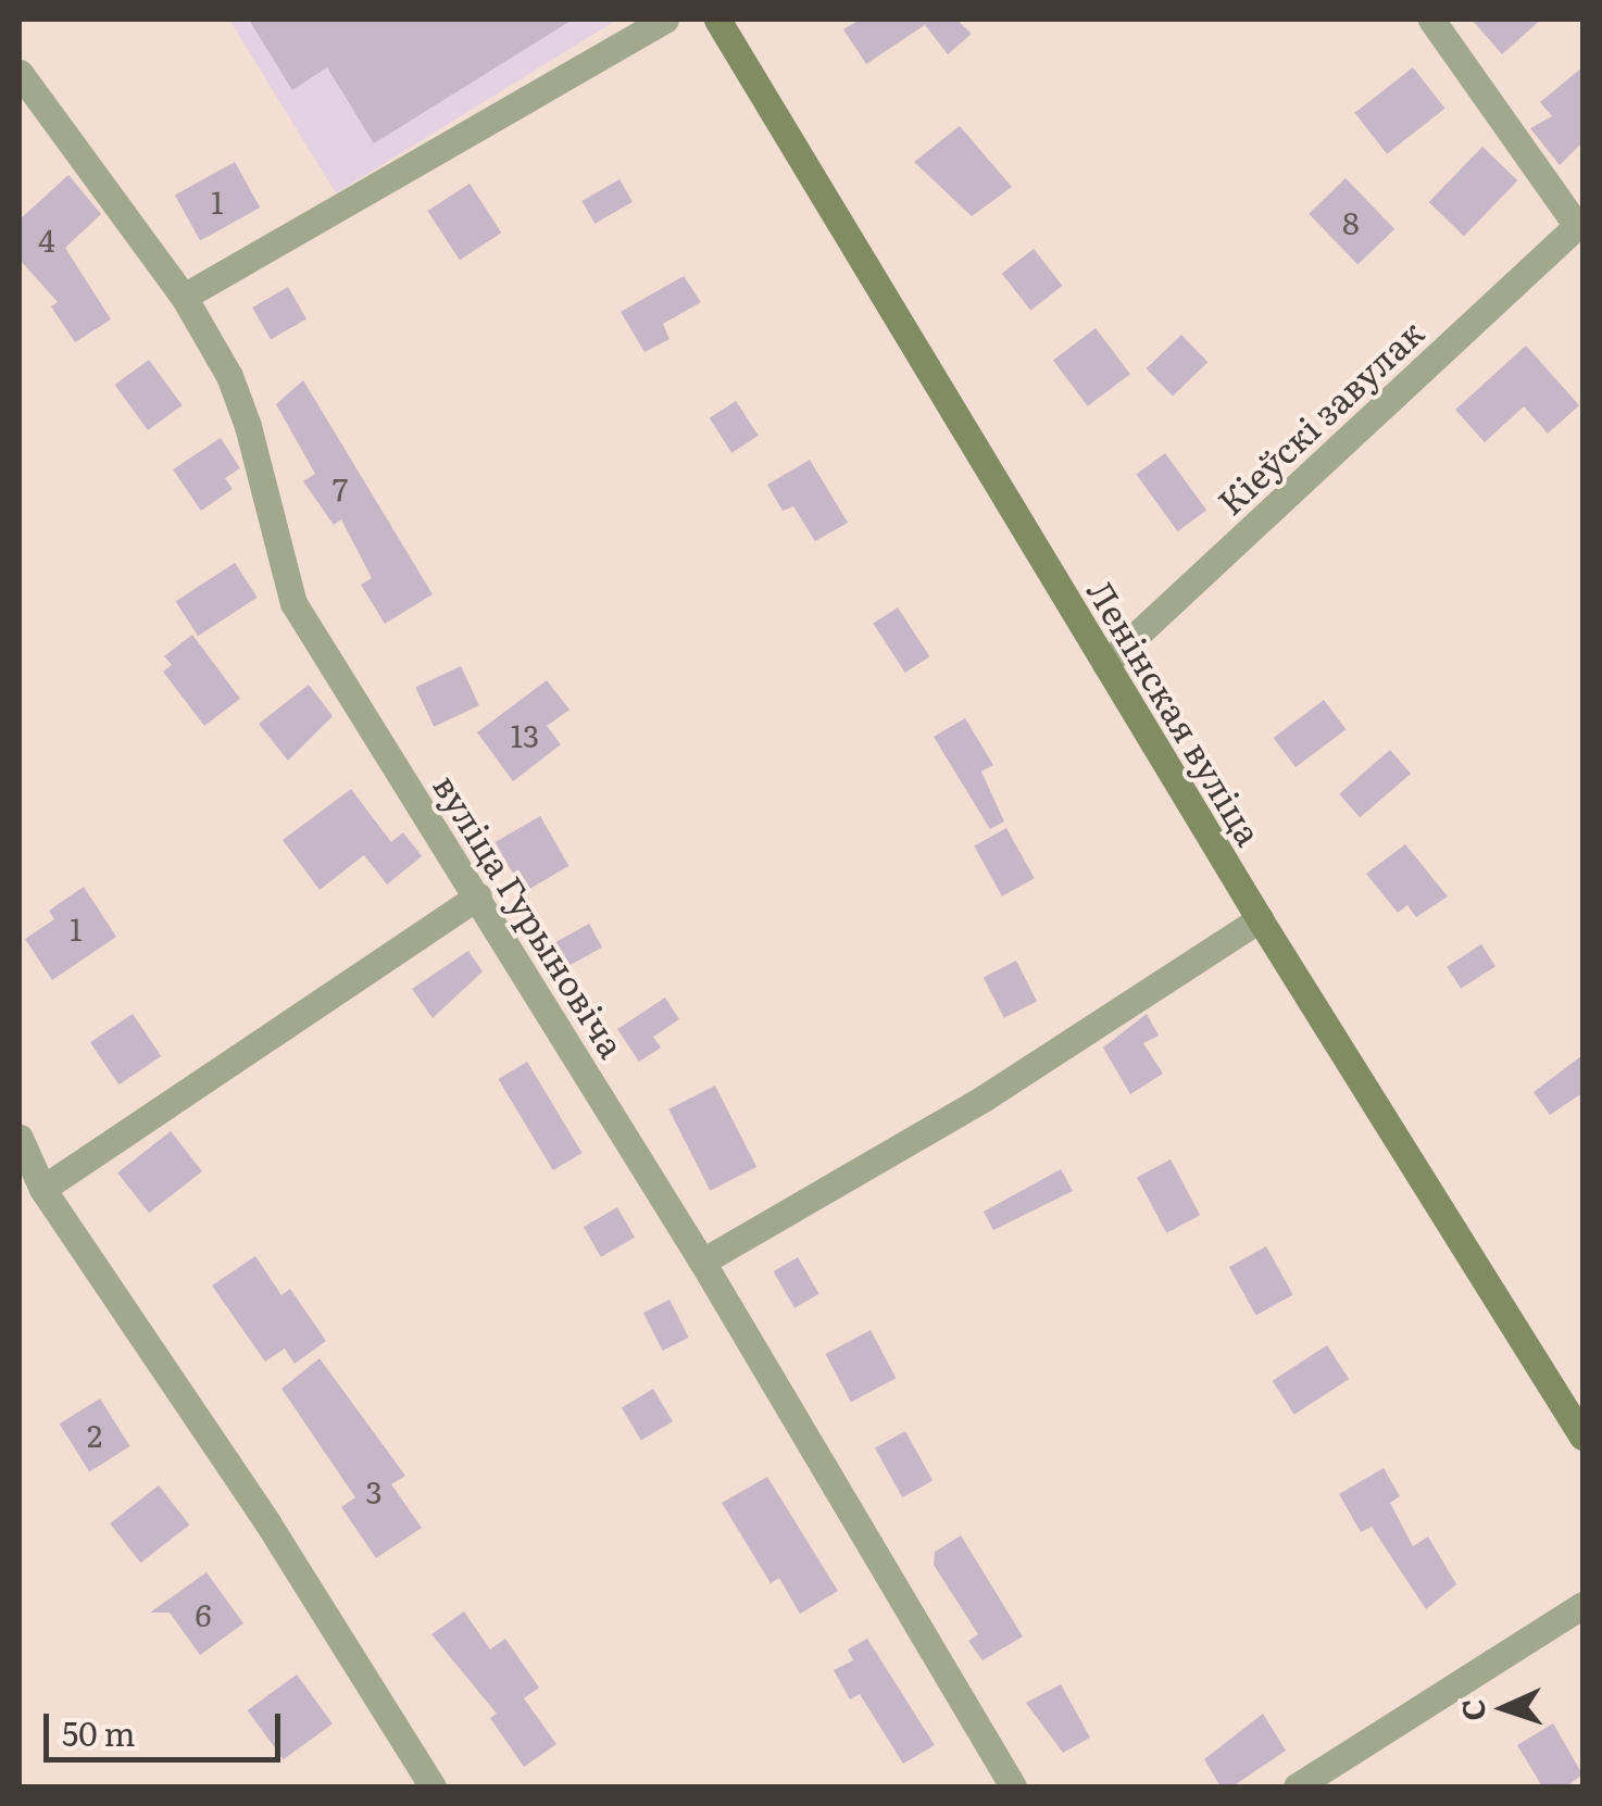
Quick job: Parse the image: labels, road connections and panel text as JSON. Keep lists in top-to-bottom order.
{
  "streets": {
    "main road": ["Ленінская вуліца"],
    "street": ["Кіеўскі завулак", "вуліца Гурыновіча"]
  },
  "crossings": [
    ["Кіеўскі завулак", "Ленінская вуліца"]
  ],
  "house_numbers": [
    "1",
    "8",
    "4",
    "7",
    "13",
    "1",
    "2",
    "3",
    "6"
  ],
  "scale_bar": "50 m",
  "north": "left"
}
